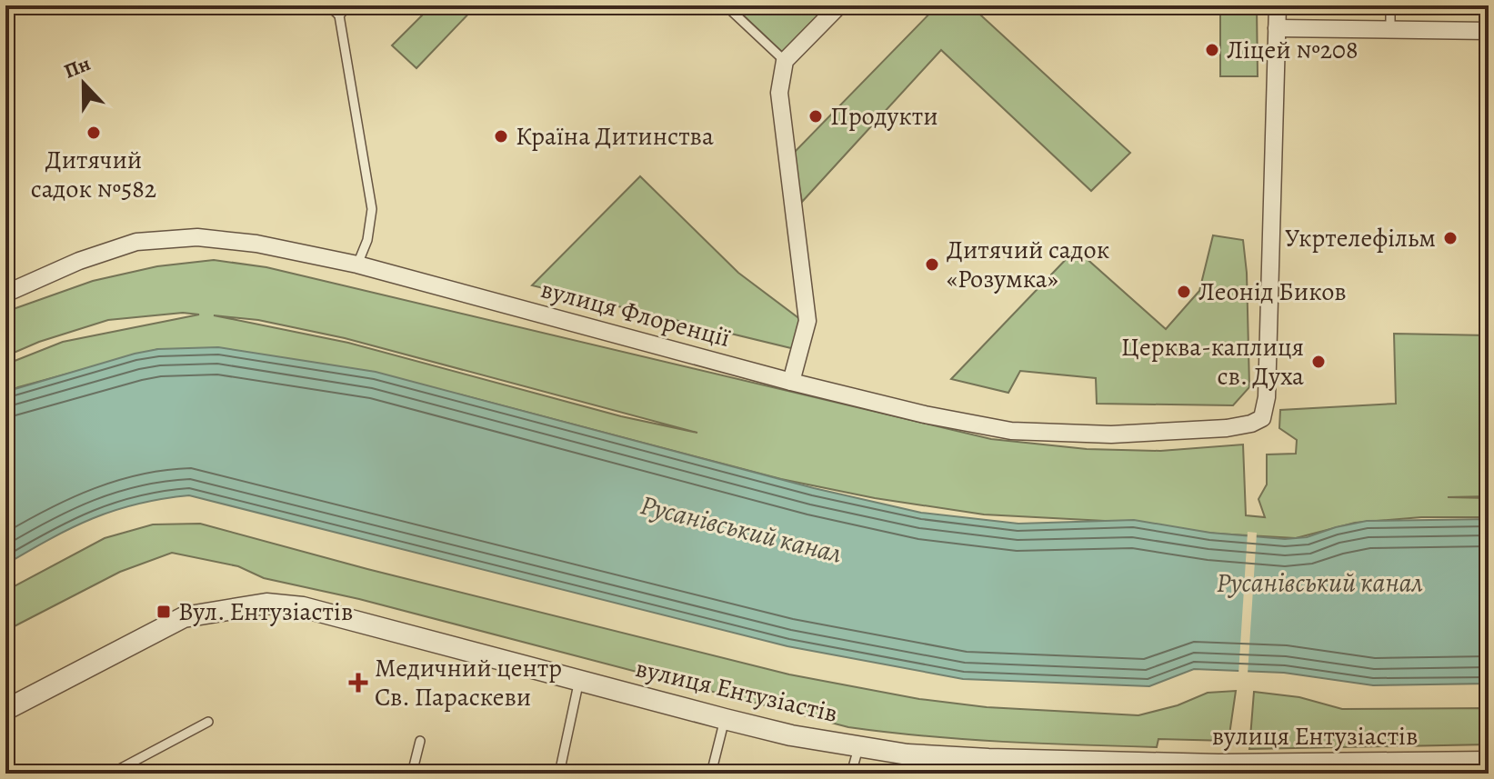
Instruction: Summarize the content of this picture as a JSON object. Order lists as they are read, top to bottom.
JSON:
{
  "streets": {
    "street": ["вулиця Флоренції", "вулиця Ентузіастів"]
  },
  "water": ["Русанівський канал"],
  "places": {
    "other": [
      "Ліцей №208",
      "Продукти",
      "Дитячий садок №582",
      "Країна Дитинства",
      "Укртелефільм",
      "Дитячий садок «Розумка»",
      "Леонід Биков",
      "Церква-каплиця св. Духа"
    ],
    "transit": ["Вул. Ентузіастів"],
    "health": ["Медичний центр Св. Параскеви"]
  },
  "north": "top"
}
